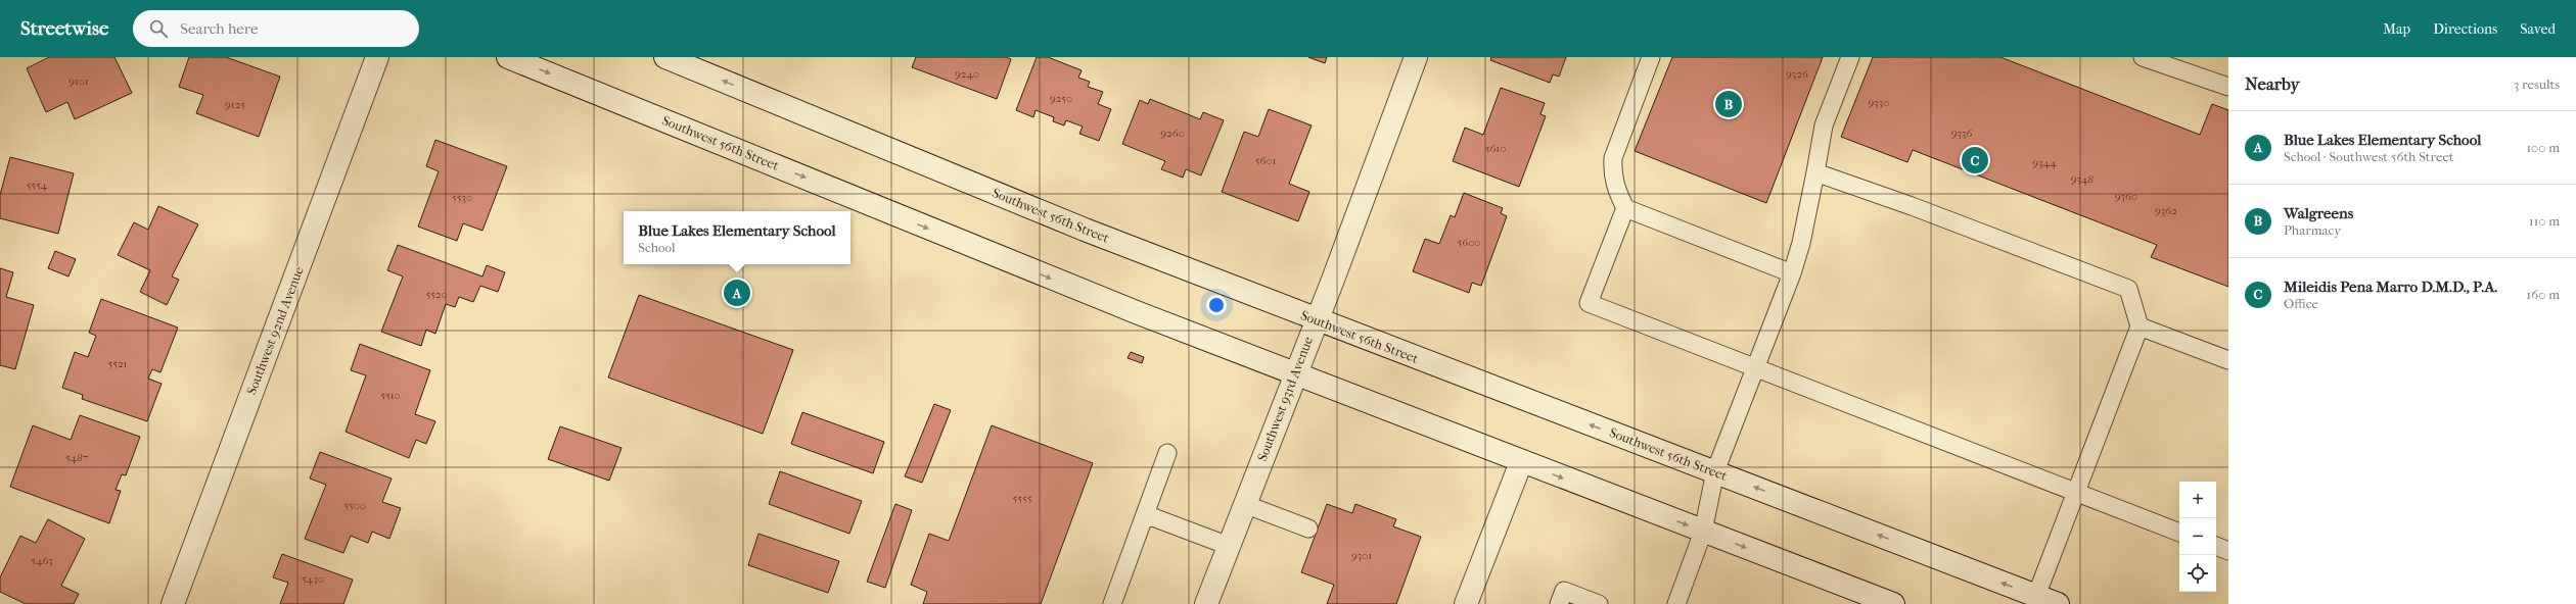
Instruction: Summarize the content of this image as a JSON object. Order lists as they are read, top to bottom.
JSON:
{
  "streets": {
    "main road": ["Southwest 56th Street", "Southwest 92nd Avenue", "Southwest 93rd Avenue"]
  },
  "crossings": [
    ["Southwest 56th Street", "Southwest 93rd Avenue"]
  ],
  "house_numbers": [
    "9240",
    "9326",
    "9101",
    "9250",
    "9330",
    "9125",
    "9260",
    "9336",
    "5610",
    "5601",
    "9344",
    "9348",
    "5554",
    "9360",
    "5530",
    "9362",
    "5600",
    "5520",
    "5521",
    "5510",
    "5487",
    "5555",
    "5500",
    "9301",
    "5463",
    "5430"
  ],
  "page": {
    "header": "Streetwise",
    "search": "Search here",
    "nav": ["Map", "Directions", "Saved"],
    "heading": ["Nearby", "3 results"],
    "pins": ["B", "C", "A"],
    "list": [
      {
        "mark": "A",
        "name": "Blue Lakes Elementary School",
        "note": "School · Southwest 56th Street",
        "value": "100 m"
      },
      {
        "mark": "B",
        "name": "Walgreens",
        "note": "Pharmacy",
        "value": "110 m"
      },
      {
        "mark": "C",
        "name": "Mileidis Pena Marro D.M.D., P.A.",
        "note": "Office",
        "value": "160 m"
      }
    ],
    "popup": ["Blue Lakes Elementary School", "School"],
    "map_buttons": ["+", "−"]
  }
}
